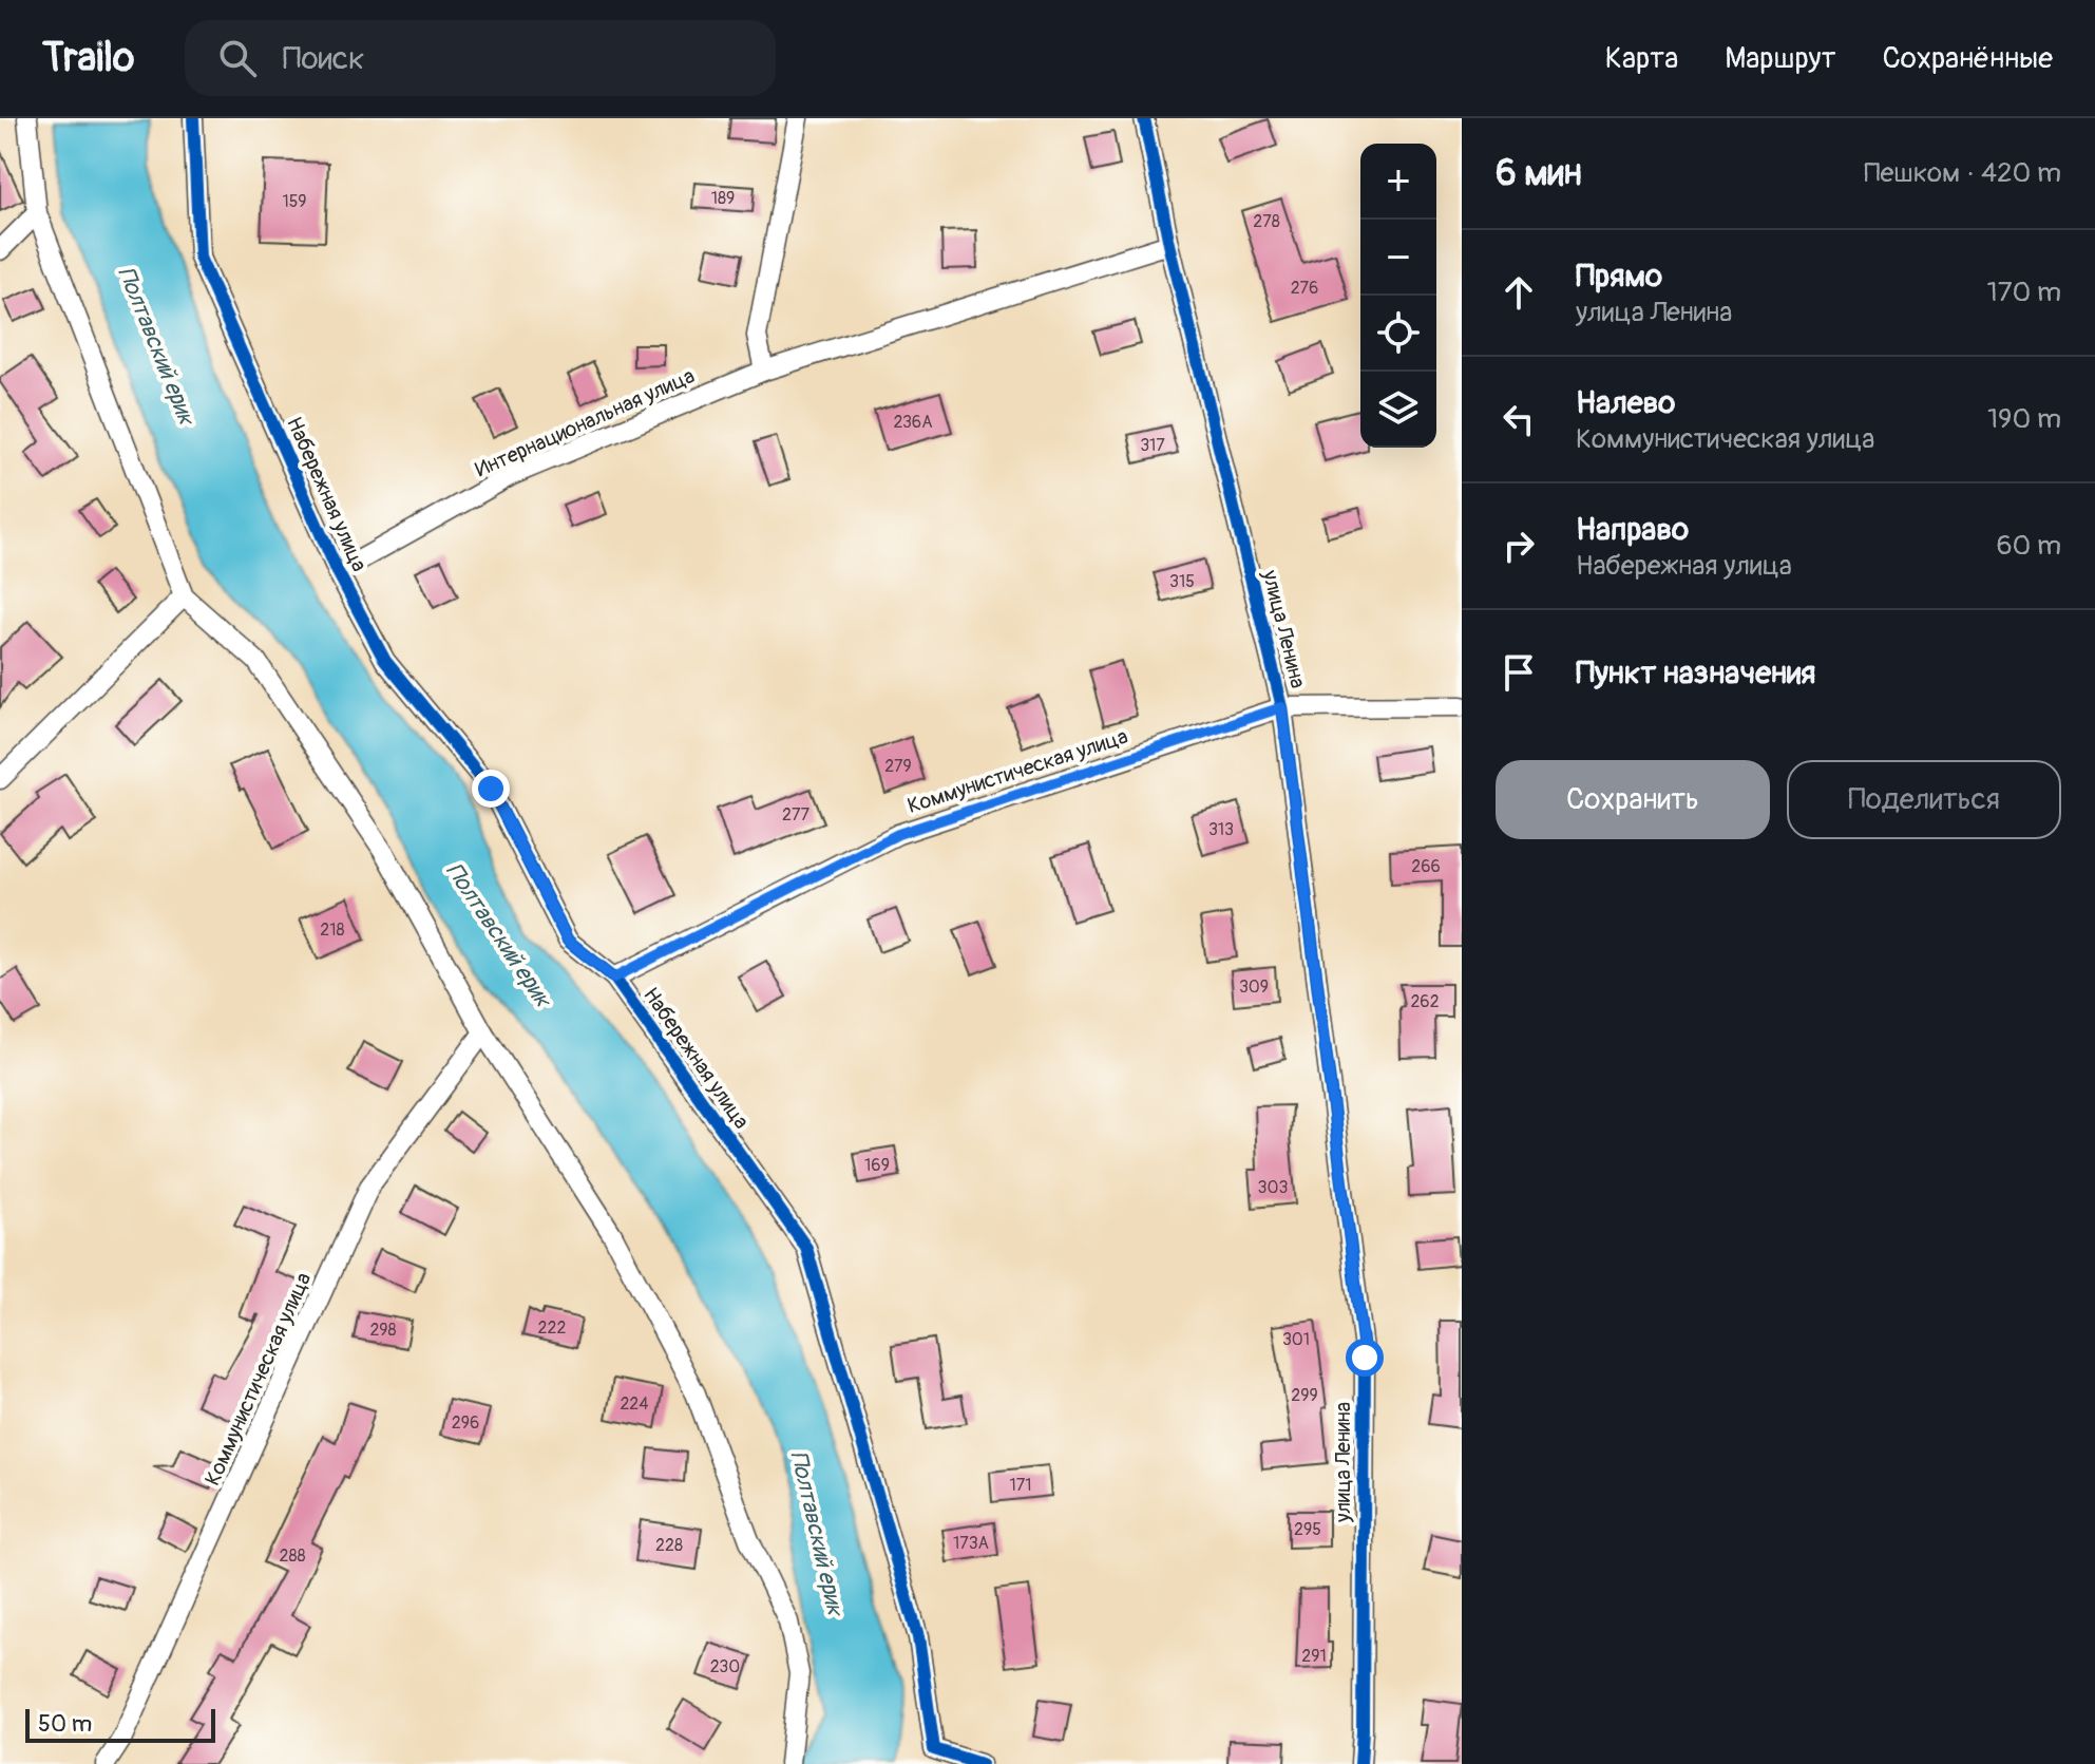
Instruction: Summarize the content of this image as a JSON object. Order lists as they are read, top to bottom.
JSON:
{
  "streets": {
    "street": [
      "Интернациональная улица",
      "Набережная улица",
      "улица Ленина",
      "Коммунистическая улица"
    ]
  },
  "crossings": [
    ["Интернациональная улица", "Набережная улица"],
    ["Интернациональная улица", "улица Ленина"],
    ["Набережная улица", "Коммунистическая улица"],
    ["улица Ленина", "Коммунистическая улица"]
  ],
  "water": ["Полтавский ерик"],
  "house_numbers": [
    "189",
    "159",
    "278",
    "276",
    "236А",
    "317",
    "315",
    "279",
    "277",
    "313",
    "266",
    "218",
    "309",
    "262",
    "169",
    "303",
    "222",
    "298",
    "301",
    "299",
    "224",
    "296",
    "171",
    "295",
    "173А",
    "228",
    "288",
    "291",
    "230"
  ],
  "scale_bar": "50 m",
  "page": {
    "header": "Trailo",
    "search": "Поиск",
    "nav": ["Карта", "Маршрут", "Сохранённые"],
    "heading": ["6 мин", "Пешком · 420 m"],
    "map_buttons": ["+", "−"],
    "list": [
      ["Прямо", "улица Ленина", "170 m"],
      ["Налево", "Коммунистическая улица", "190 m"],
      ["Направо", "Набережная улица", "60 m"],
      "Пункт назначения"
    ],
    "buttons": ["Сохранить", "Поделиться"],
    "scale": "50 m"
  }
}
